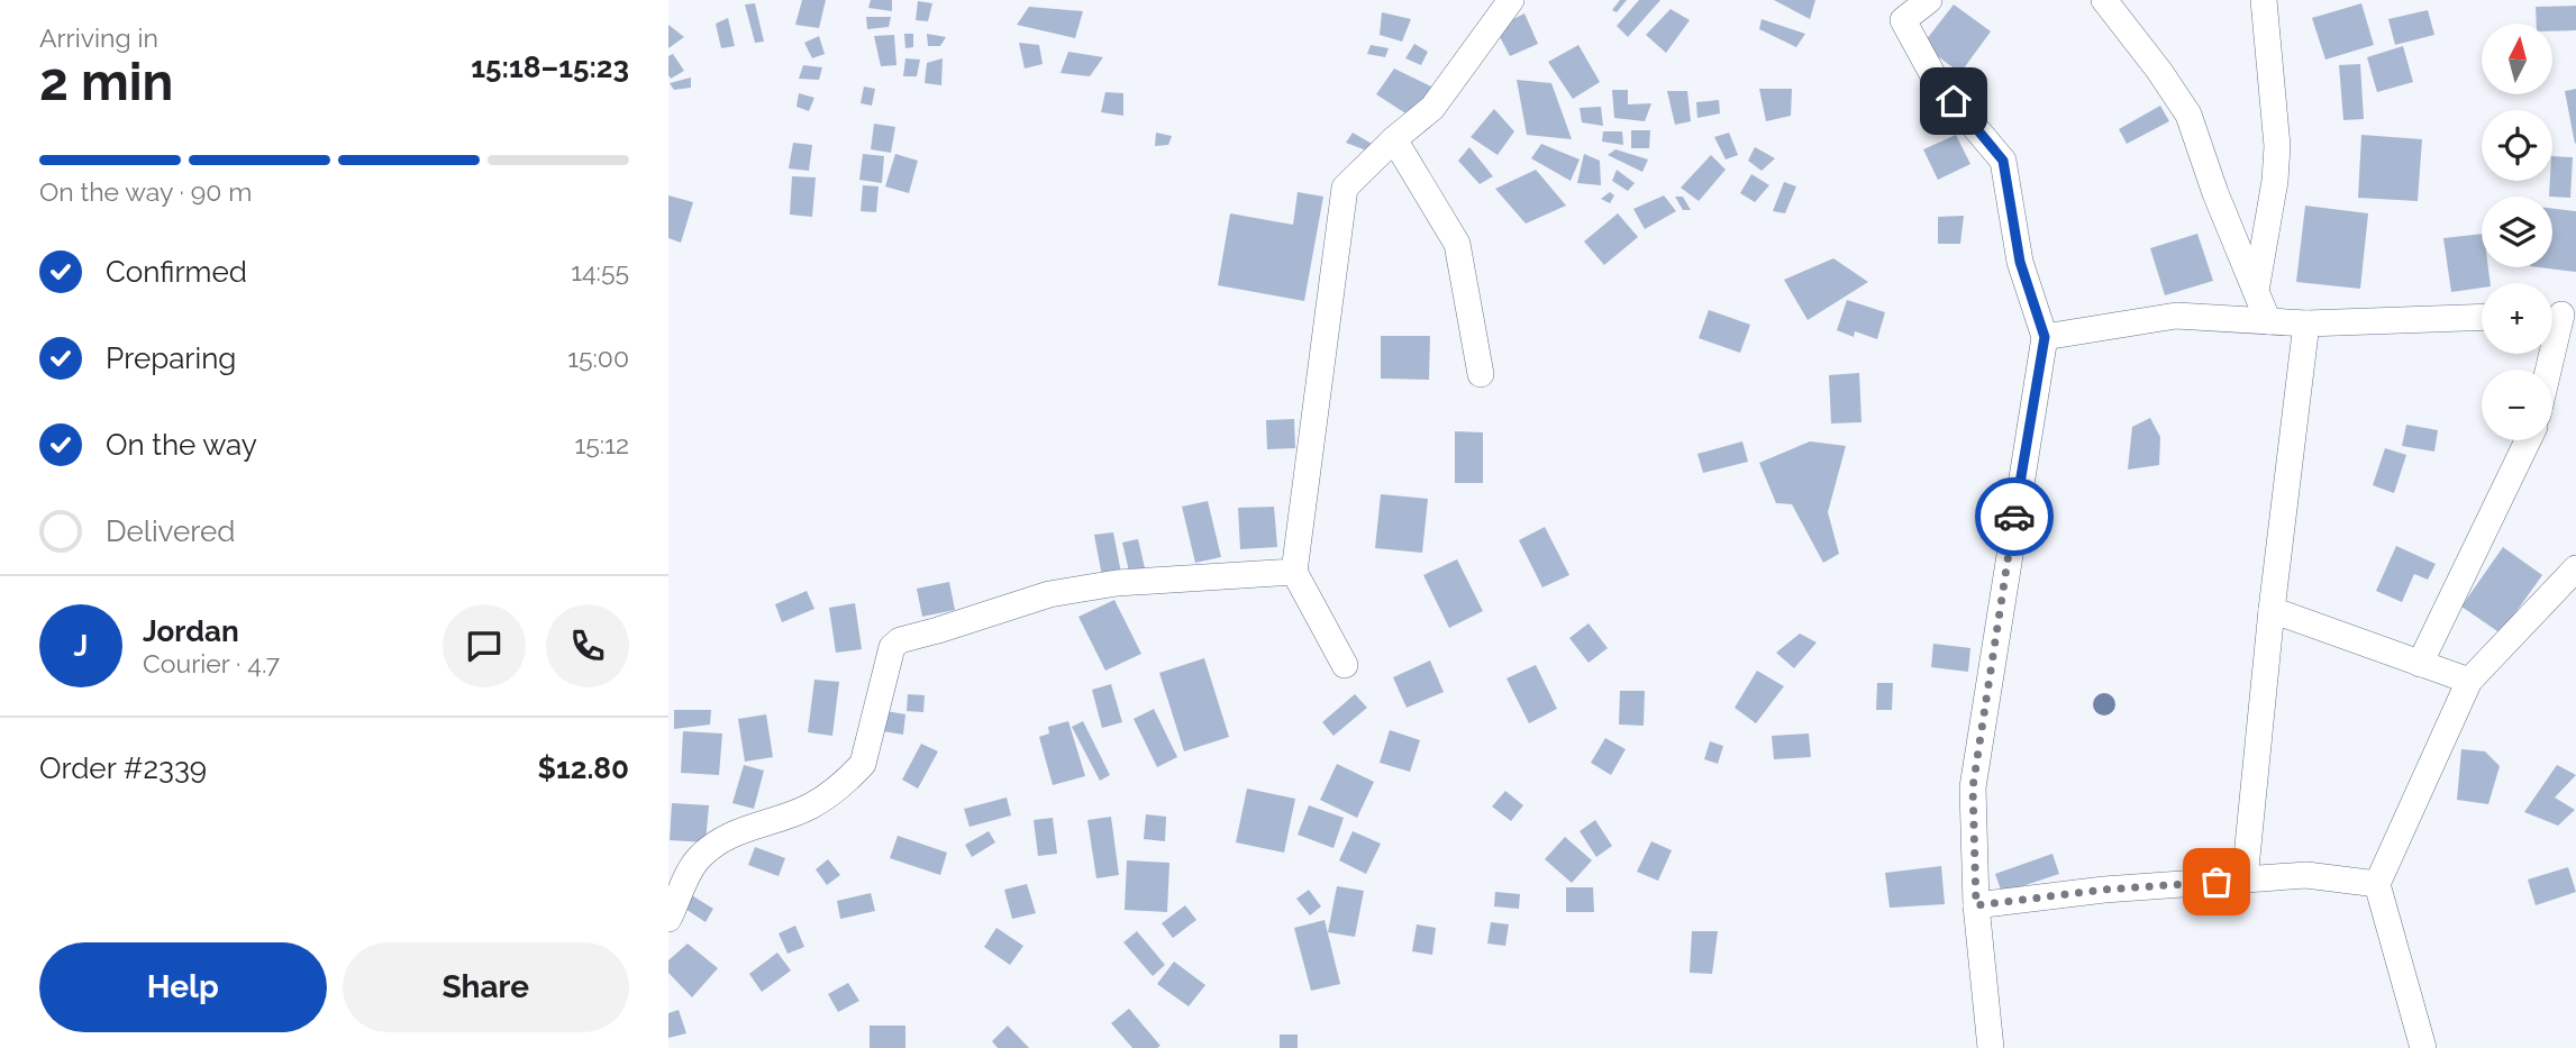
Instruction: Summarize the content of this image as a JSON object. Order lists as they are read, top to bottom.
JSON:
{
  "north": "top",
  "page": {
    "heading": ["2 min", "Arriving in", "15:18–15:23"],
    "panel": [
      "Jordan",
      "Courier · 4.7",
      "Order #2339",
      "$12.80"
    ],
    "map_buttons": ["+", "−"],
    "bar": "On the way · 90 m",
    "list": [
      ["Confirmed", "14:55"],
      ["Preparing", "15:00"],
      ["On the way", "15:12"],
      "Delivered"
    ],
    "round": "J",
    "buttons": ["Help", "Share"]
  }
}
